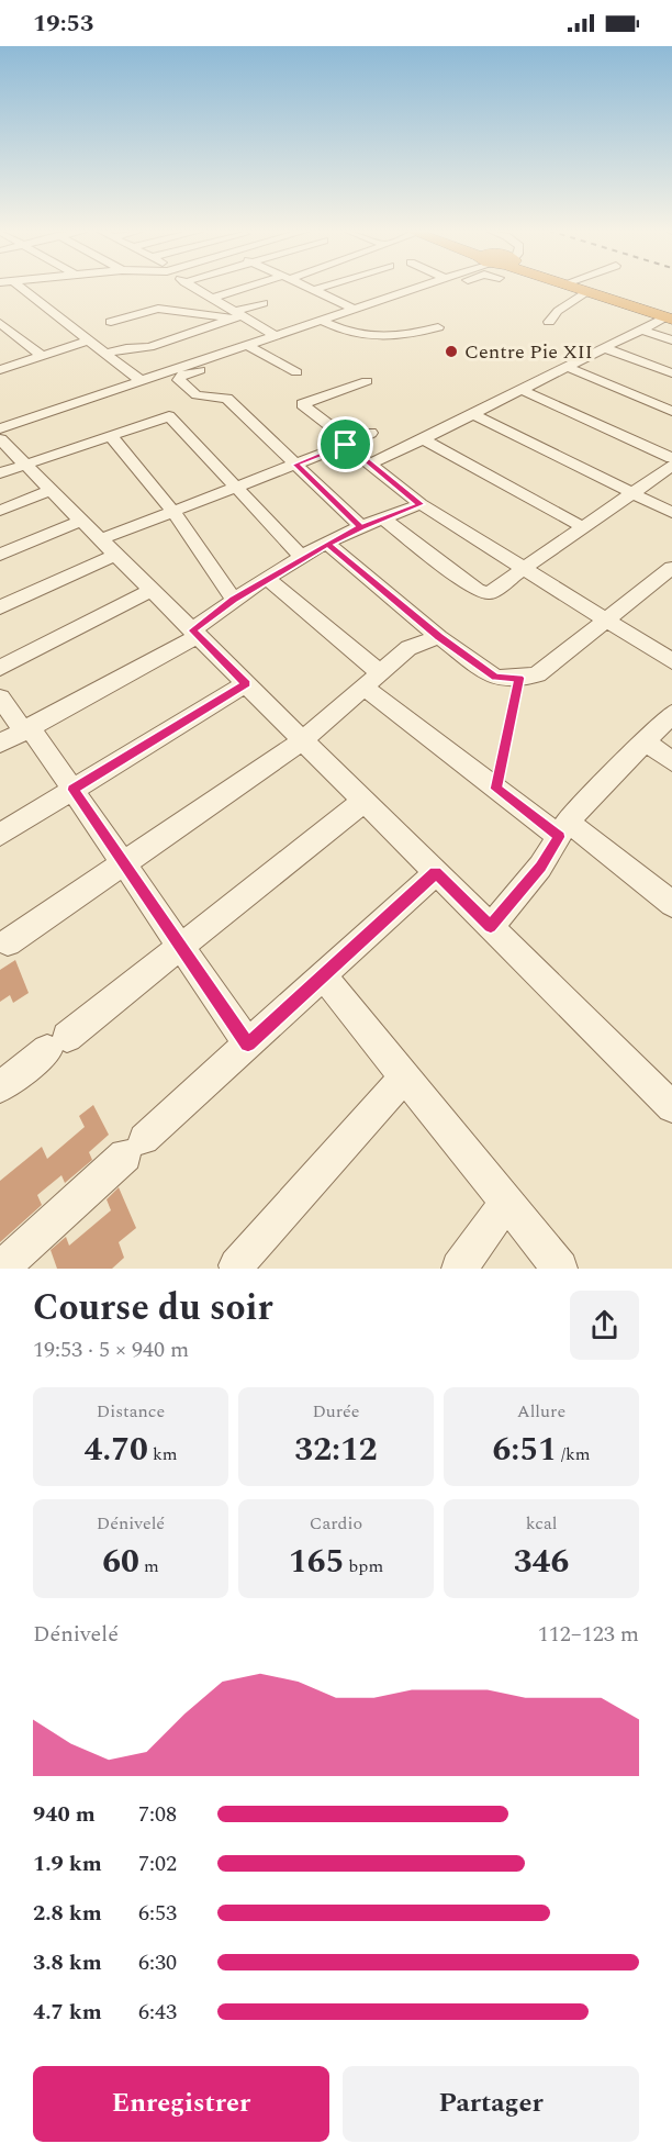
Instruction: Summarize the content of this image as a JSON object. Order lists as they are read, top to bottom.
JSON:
{
  "places": ["Centre Pie XII"],
  "page": {
    "status": "19:53",
    "heading": ["Course du soir", "19:53 · 5 × 940 m"],
    "stats": [
      ["Distance", "4.70 km"],
      ["Durée", "32:12"],
      ["Allure", "6:51 /km"],
      ["Dénivelé", "60 m"],
      ["Cardio", "165 bpm"],
      ["kcal", "346"]
    ],
    "chart": ["Dénivelé", "112–123 m"],
    "list": [
      {
        "name": "940 m",
        "note": "7:08"
      },
      {
        "name": "1.9 km",
        "note": "7:02"
      },
      {
        "name": "2.8 km",
        "note": "6:53"
      },
      {
        "name": "3.8 km",
        "note": "6:30"
      },
      {
        "name": "4.7 km",
        "note": "6:43"
      }
    ],
    "buttons": ["Enregistrer", "Partager"]
  }
}
